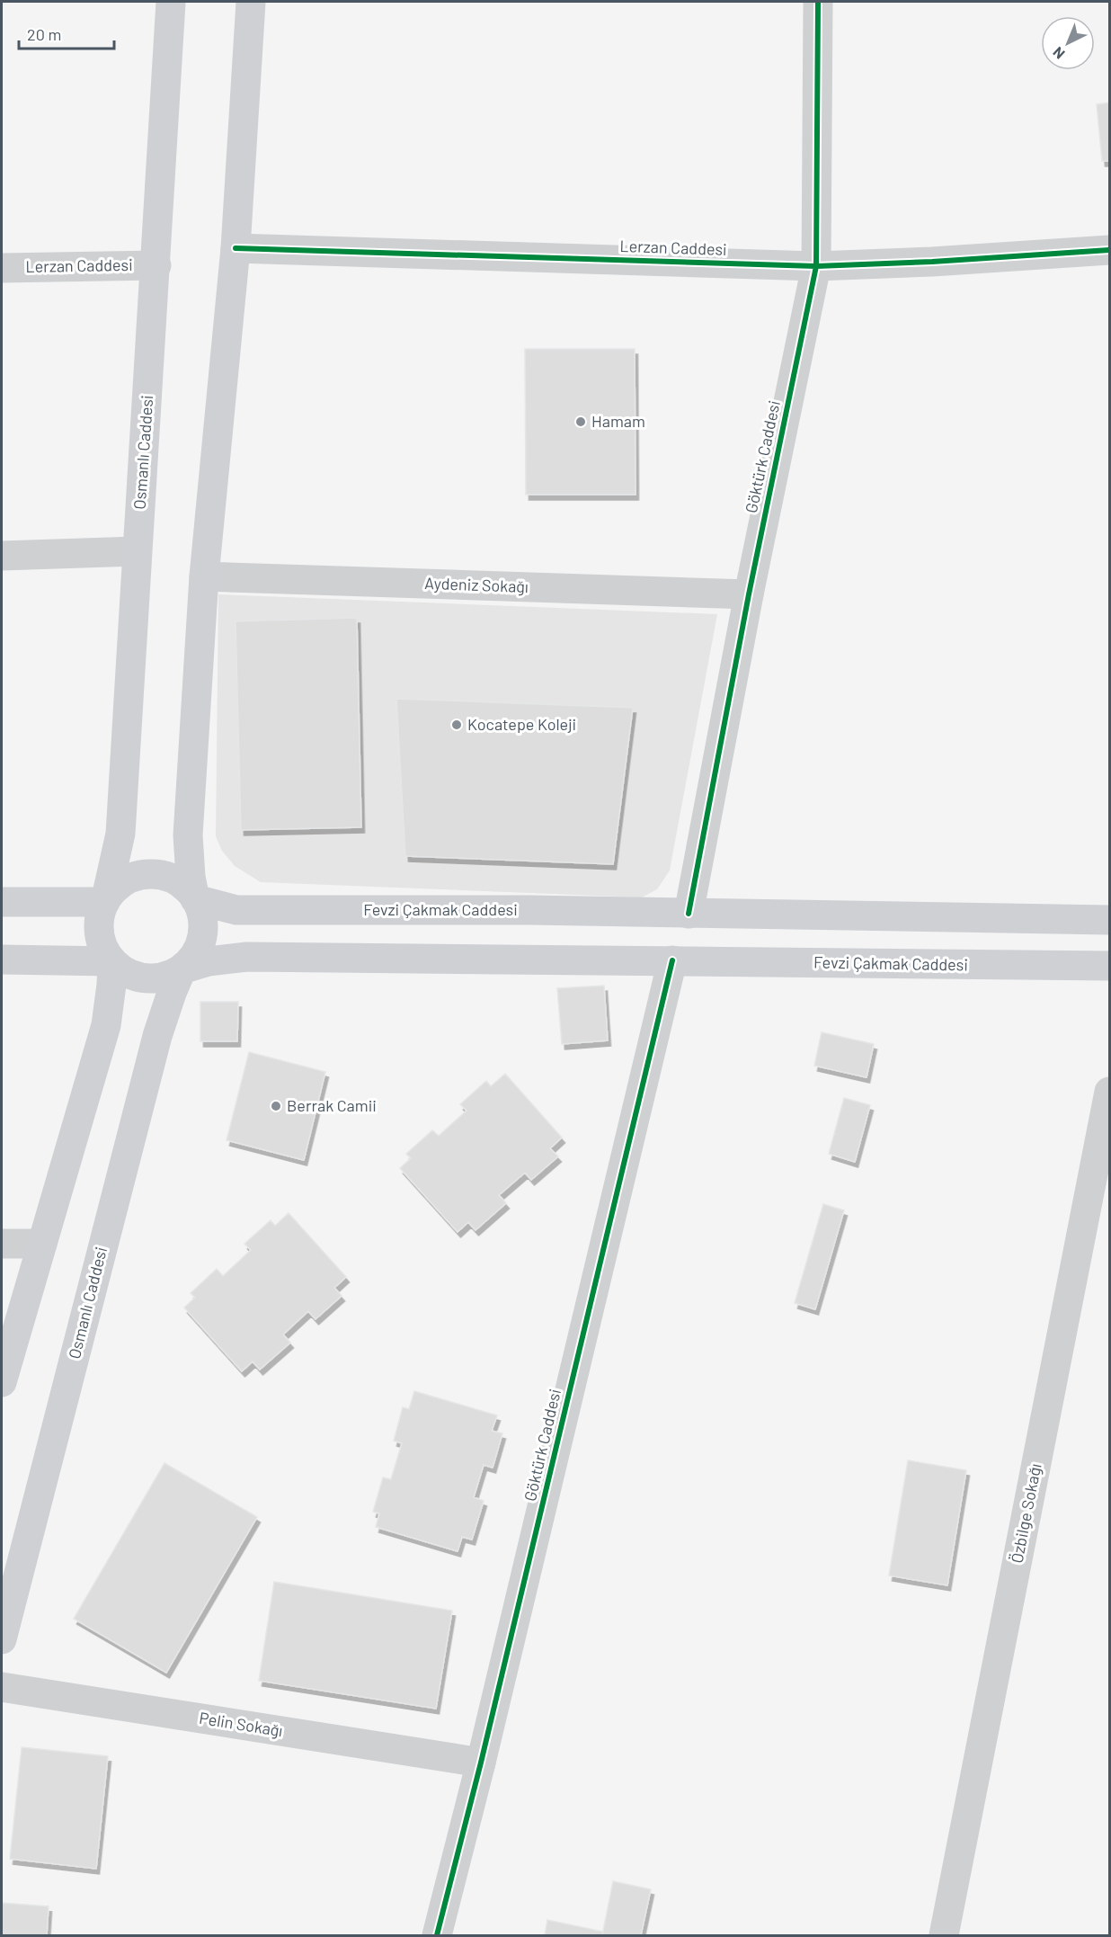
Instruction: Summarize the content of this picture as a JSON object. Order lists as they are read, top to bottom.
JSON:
{
  "streets": {
    "main road": ["Osmanlı Caddesi", "Fevzi Çakmak Caddesi"],
    "street": [
      "Lerzan Caddesi",
      "Göktürk Caddesi",
      "Aydeniz Sokağı",
      "Özbilge Sokağı",
      "Pelin Sokağı"
    ]
  },
  "crossings": [
    ["Lerzan Caddesi", "Osmanlı Caddesi"],
    ["Lerzan Caddesi", "Göktürk Caddesi"],
    ["Osmanlı Caddesi", "Fevzi Çakmak Caddesi"],
    ["Göktürk Caddesi", "Aydeniz Sokağı"],
    ["Göktürk Caddesi", "Fevzi Çakmak Caddesi"],
    ["Göktürk Caddesi", "Pelin Sokağı"]
  ],
  "places": ["Hamam", "Kocatepe Koleji", "Berrak Camii"],
  "scale_bar": "20 m",
  "north": "bottom left"
}
